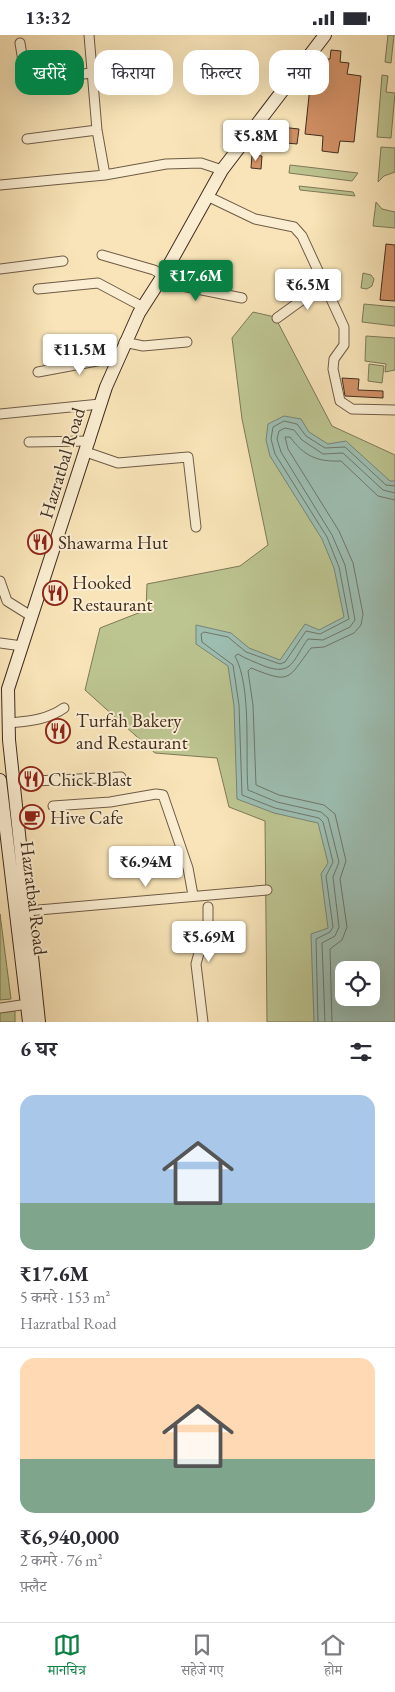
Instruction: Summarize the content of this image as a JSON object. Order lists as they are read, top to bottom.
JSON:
{
  "streets": {
    "main road": ["Hazratbal Road"]
  },
  "places": {
    "restaurant": [
      "Shawarma Hut",
      "Hooked Restaurant",
      "Turfah Bakery and Restaurant",
      "Chick Blast"
    ],
    "cafe": ["Hive Cafe"]
  },
  "page": {
    "status": "13:32",
    "chip": [
      "खरीदें",
      "किराया",
      "फ़िल्टर",
      "नया"
    ],
    "price": [
      "₹5.8M",
      "₹17.6M",
      "₹6.5M",
      "₹11.5M",
      "₹6.94M",
      "₹5.69M"
    ],
    "heading": "6 घर",
    "list": [
      {
        "name": "₹17.6M",
        "note": "5 कमरे · 153 m² · Hazratbal Road"
      },
      {
        "name": "₹6,940,000",
        "note": "2 कमरे · 76 m² · फ़्लैट"
      }
    ],
    "tabs": ["मानचित्र", "सहेजे गए", "होम"]
  }
}
